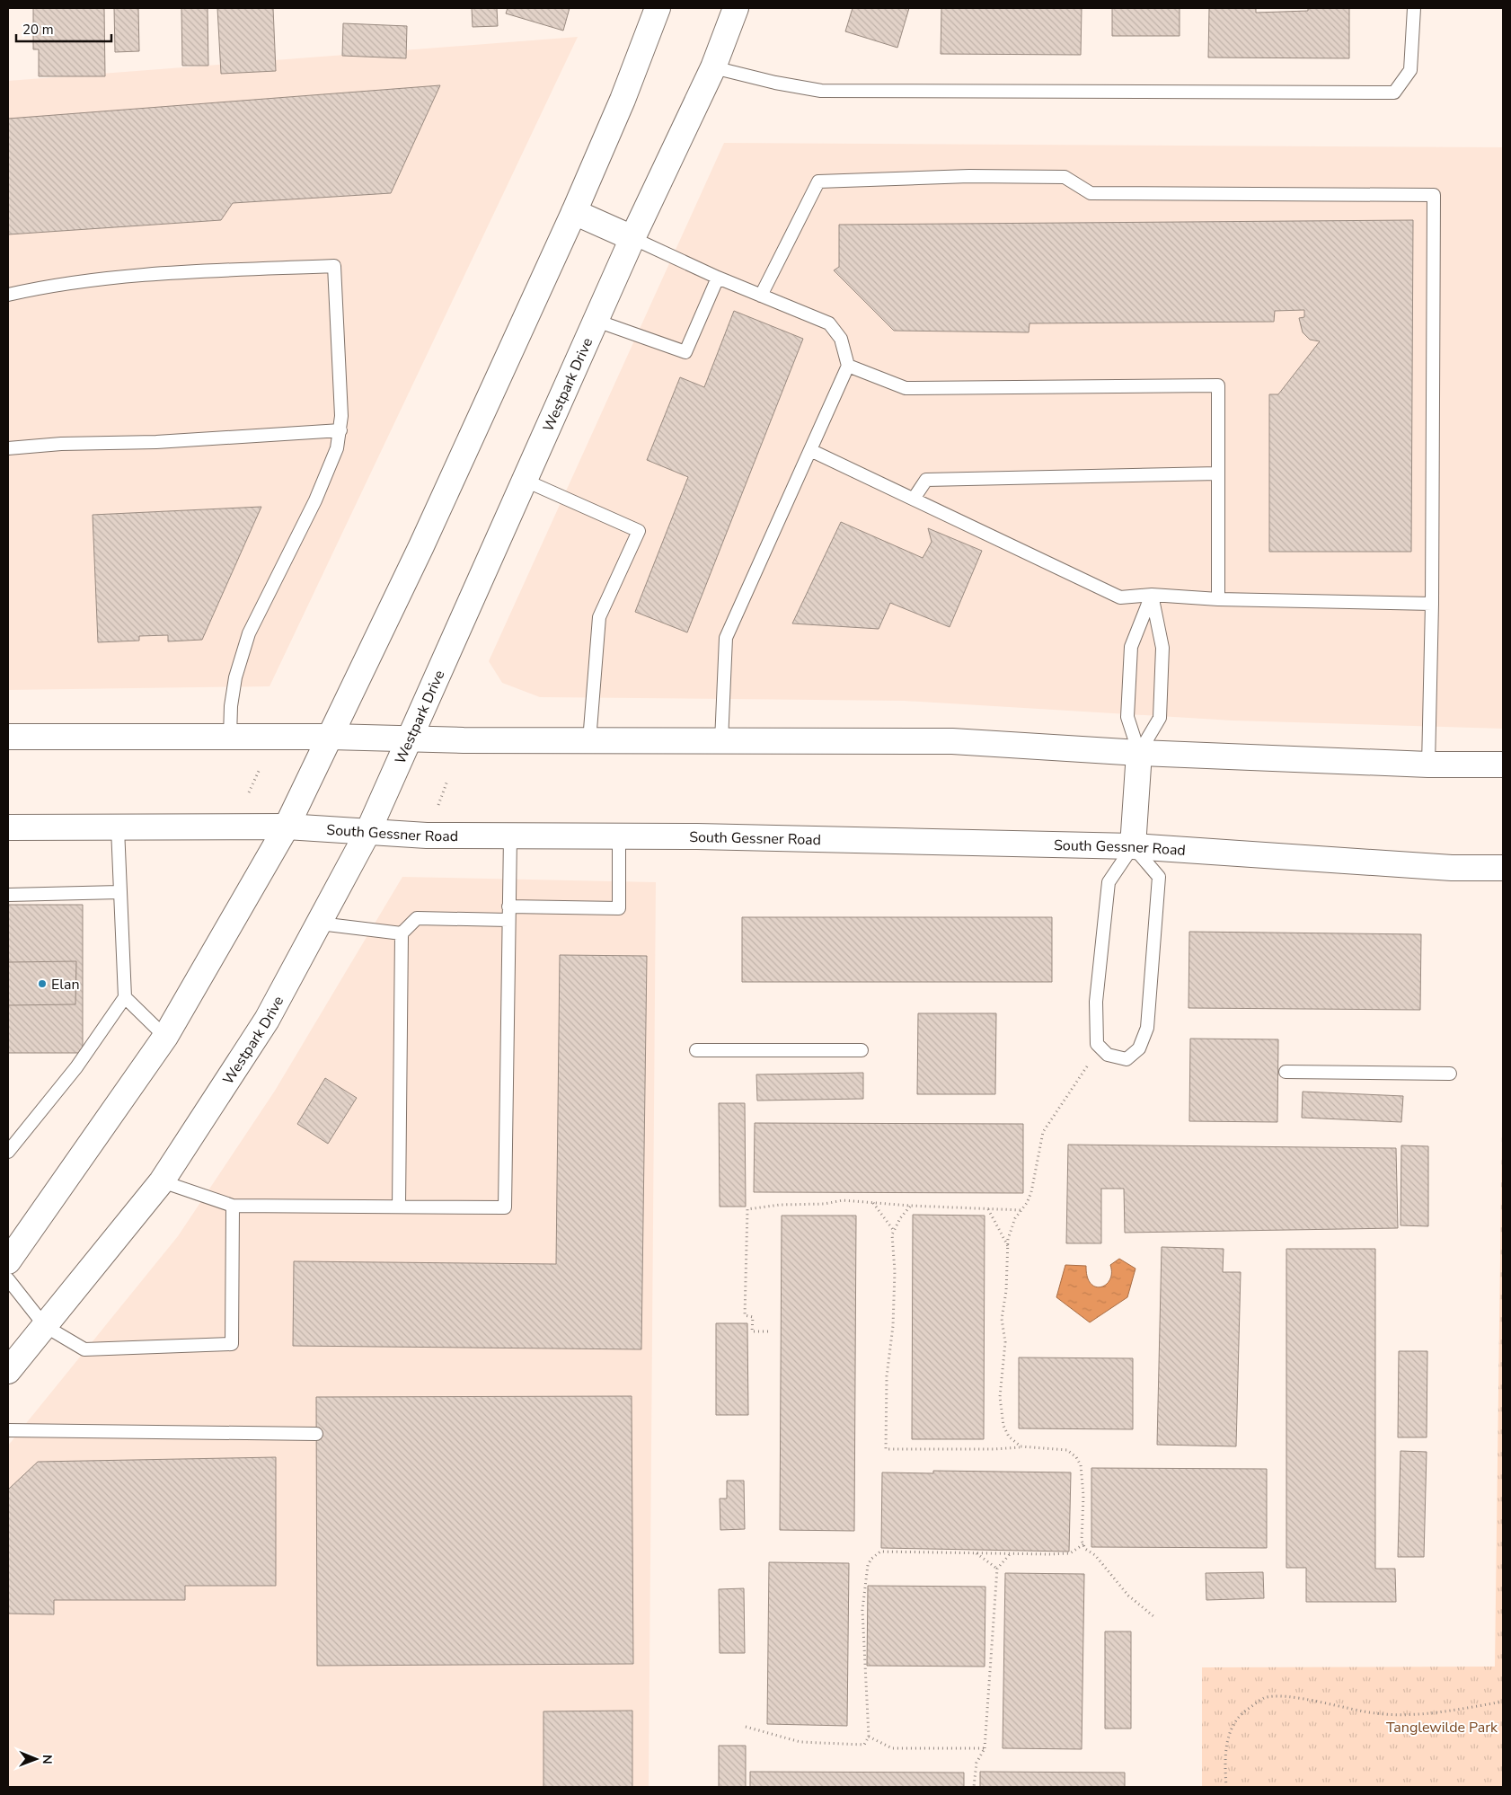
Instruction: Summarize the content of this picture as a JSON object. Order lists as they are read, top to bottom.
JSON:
{
  "streets": {
    "main road": ["Westpark Drive", "South Gessner Road"]
  },
  "crossings": [
    ["Westpark Drive", "South Gessner Road"]
  ],
  "parks": ["Tanglewilde Park"],
  "places": ["Elan"],
  "scale_bar": "20 m",
  "north": "right"
}
